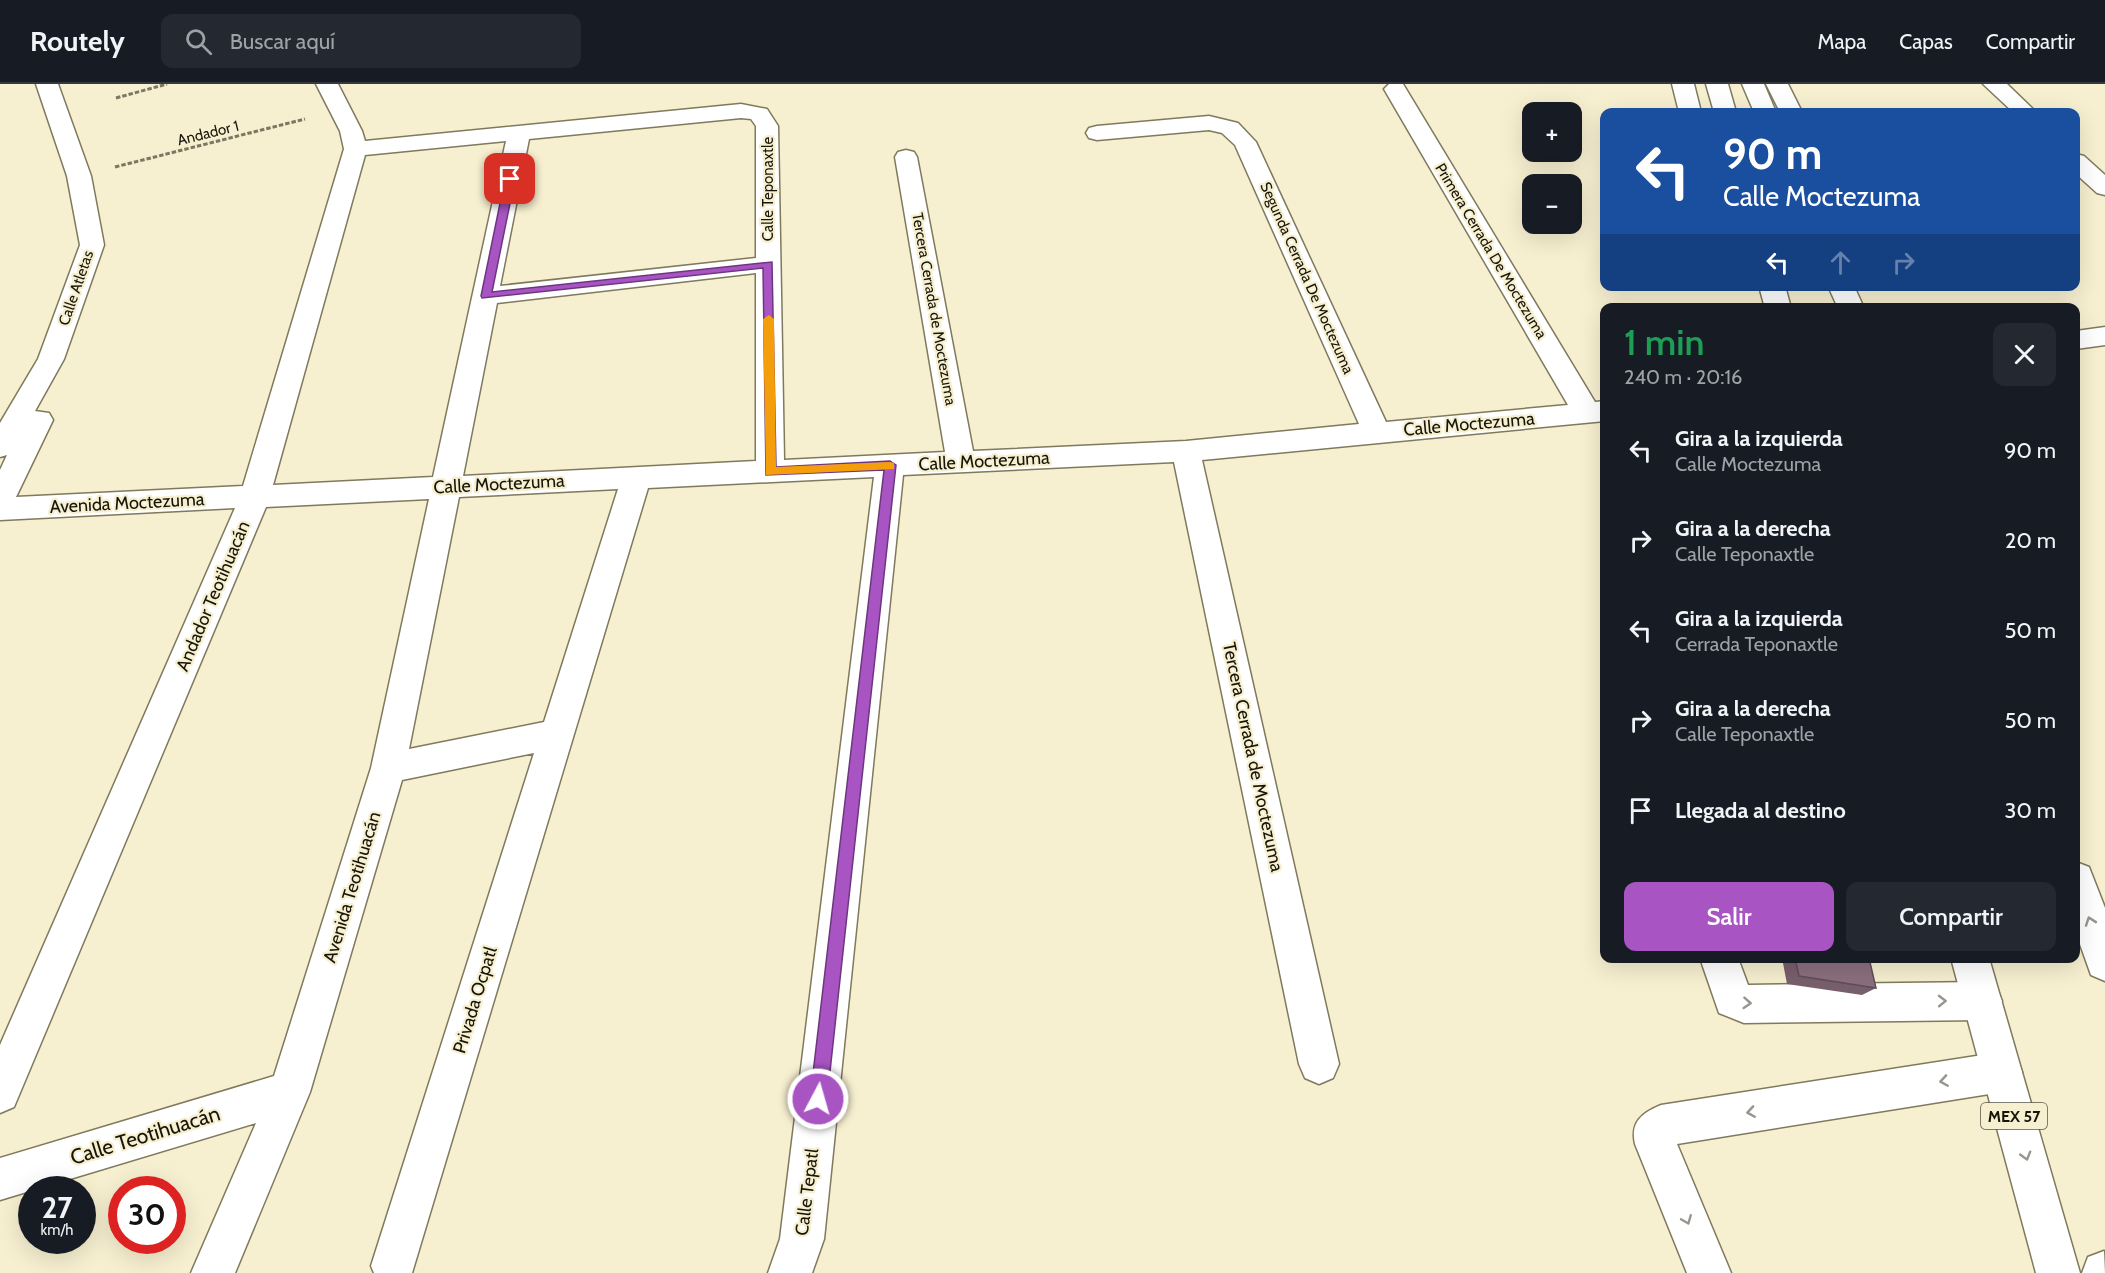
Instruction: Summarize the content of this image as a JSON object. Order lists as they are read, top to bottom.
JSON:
{
  "streets": {
    "street": [
      "Calle Teponaxtle",
      "Primera Cerrada De Moctezuma",
      "Segunda Cerrada De Moctezuma",
      "Calle Atletas",
      "Tercera Cerrada de Moctezuma",
      "Calle Moctezuma",
      "Avenida Moctezuma",
      "Andador Teotihuacán",
      "Avenida Teotihuacán",
      "Privada Ocpatl",
      "MEX 57",
      "Calle Teotihuacán",
      "Calle Tepatl"
    ],
    "path": ["Andador 1"]
  },
  "crossings": [
    ["Andador 1", "Calle Atletas"],
    ["Calle Teponaxtle", "Calle Moctezuma"],
    ["Calle Teponaxtle", "Andador Teotihuacán"],
    ["Primera Cerrada De Moctezuma", "Calle Moctezuma"],
    ["Segunda Cerrada De Moctezuma", "Calle Moctezuma"],
    ["Tercera Cerrada de Moctezuma", "Calle Moctezuma"],
    ["Calle Moctezuma", "Avenida Moctezuma"],
    ["Calle Moctezuma", "Andador Teotihuacán"],
    ["Calle Moctezuma", "Avenida Teotihuacán"],
    ["Calle Moctezuma", "Privada Ocpatl"],
    ["Calle Moctezuma", "Calle Tepatl"],
    ["Avenida Moctezuma", "Andador Teotihuacán"],
    ["Avenida Teotihuacán", "Calle Teotihuacán"]
  ],
  "page": {
    "header": "Routely",
    "search": "Buscar aquí",
    "nav": ["Mapa", "Capas", "Compartir"],
    "map_buttons": ["+", "−"],
    "turn": ["90 m", "Calle Moctezuma"],
    "heading": ["1 min", "240 m · 20:16"],
    "list": [
      {
        "name": "Gira a la izquierda",
        "note": "Calle Moctezuma",
        "value": "90 m"
      },
      {
        "name": "Gira a la derecha",
        "note": "Calle Teponaxtle",
        "value": "20 m"
      },
      {
        "name": "Gira a la izquierda",
        "note": "Cerrada Teponaxtle",
        "value": "50 m"
      },
      {
        "name": "Gira a la derecha",
        "note": "Calle Teponaxtle",
        "value": "50 m"
      },
      {
        "name": "Llegada al destino",
        "value": "30 m"
      }
    ],
    "buttons": ["Salir", "Compartir"],
    "speed": "27 km/h",
    "limit": "30"
  }
}
